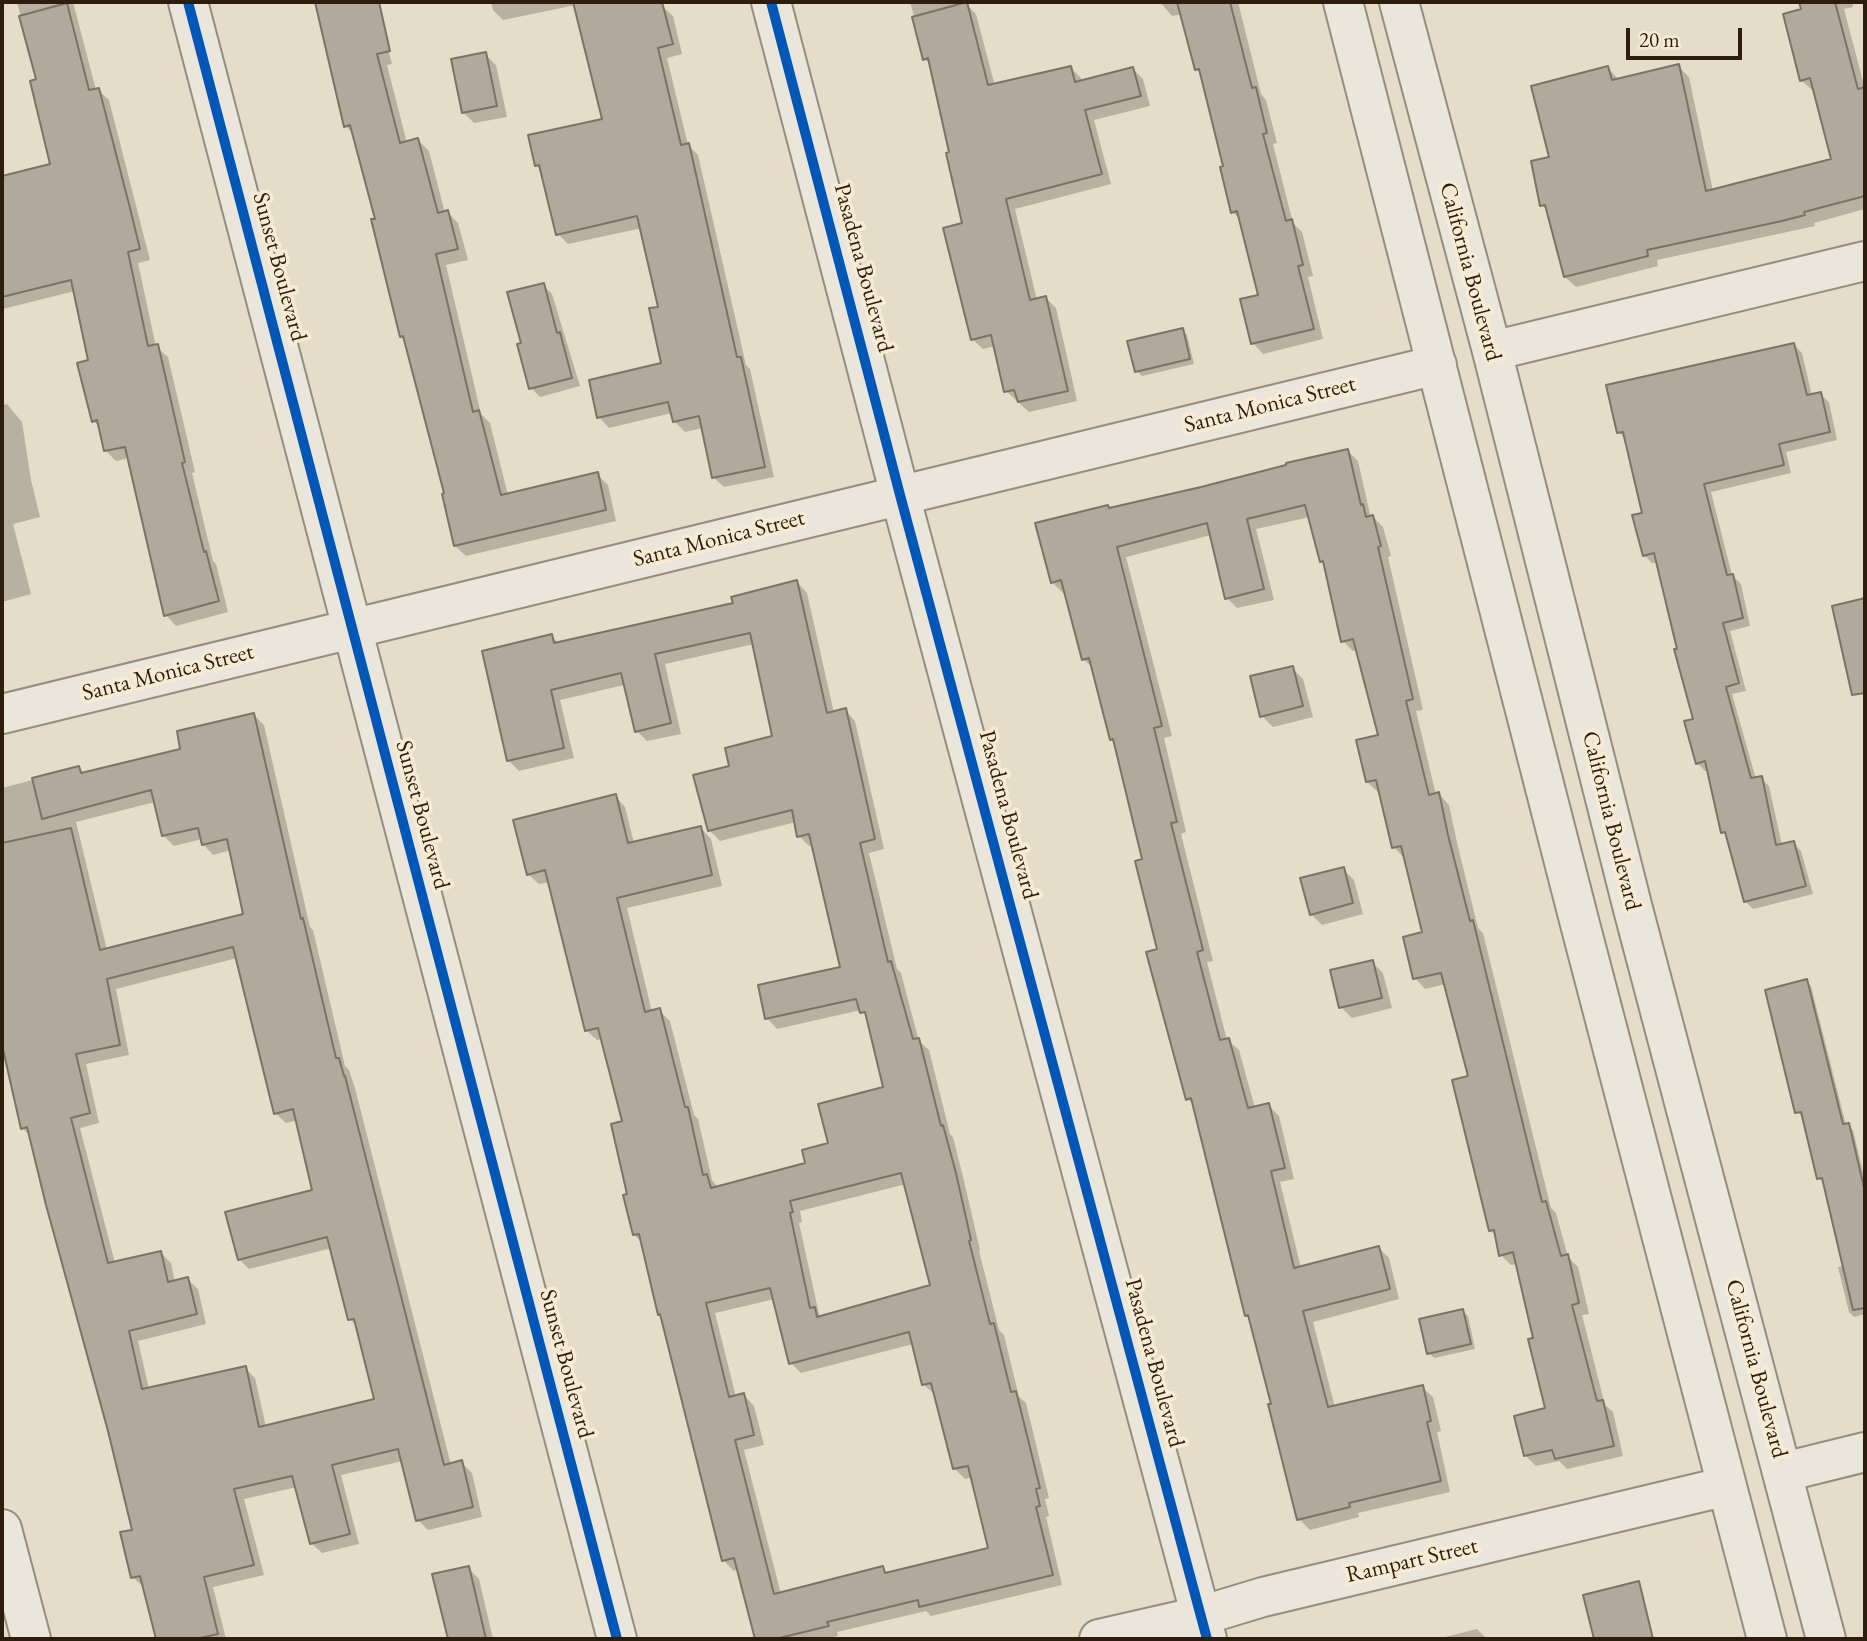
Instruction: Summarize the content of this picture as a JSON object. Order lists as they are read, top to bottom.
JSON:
{
  "streets": {
    "street": [
      "Sunset Boulevard",
      "Pasadena Boulevard",
      "California Boulevard",
      "Santa Monica Street",
      "Rampart Street"
    ]
  },
  "crossings": [
    ["Sunset Boulevard", "Santa Monica Street"],
    ["Pasadena Boulevard", "Santa Monica Street"],
    ["Pasadena Boulevard", "Rampart Street"]
  ],
  "scale_bar": "20 m"
}
